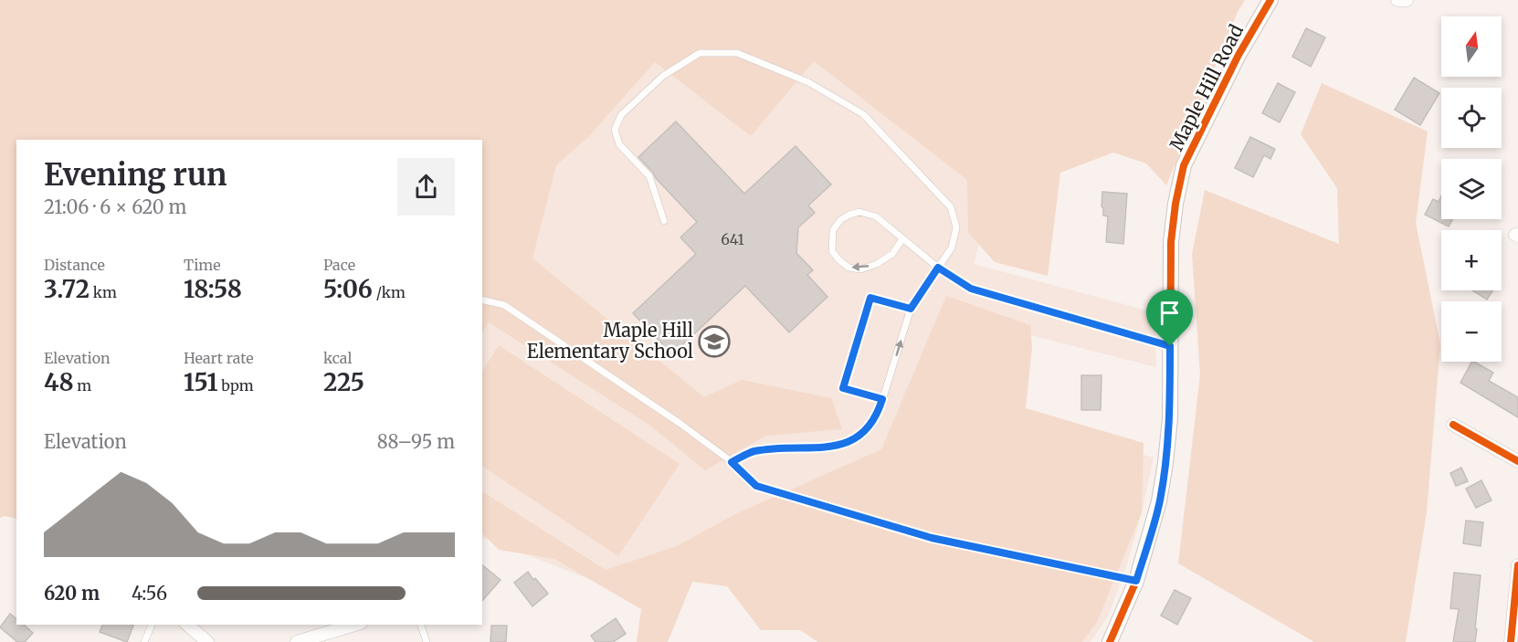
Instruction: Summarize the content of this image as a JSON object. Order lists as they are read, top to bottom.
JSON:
{
  "streets": {
    "street": ["Maple Hill Road"]
  },
  "places": {
    "school or university": ["Maple Hill Elementary School"]
  },
  "house_numbers": ["641"],
  "north": "top",
  "page": {
    "map_buttons": ["+", "−"],
    "heading": ["Evening run", "21:06 · 6 × 620 m"],
    "stats": [
      ["Distance", "3.72 km"],
      ["Time", "18:58"],
      ["Pace", "5:06 /km"],
      ["Elevation", "48 m"],
      ["Heart rate", "151 bpm"],
      ["kcal", "225"]
    ],
    "chart": ["Elevation", "88–95 m"],
    "list": [
      {
        "name": "620 m",
        "note": "4:56"
      }
    ]
  }
}
